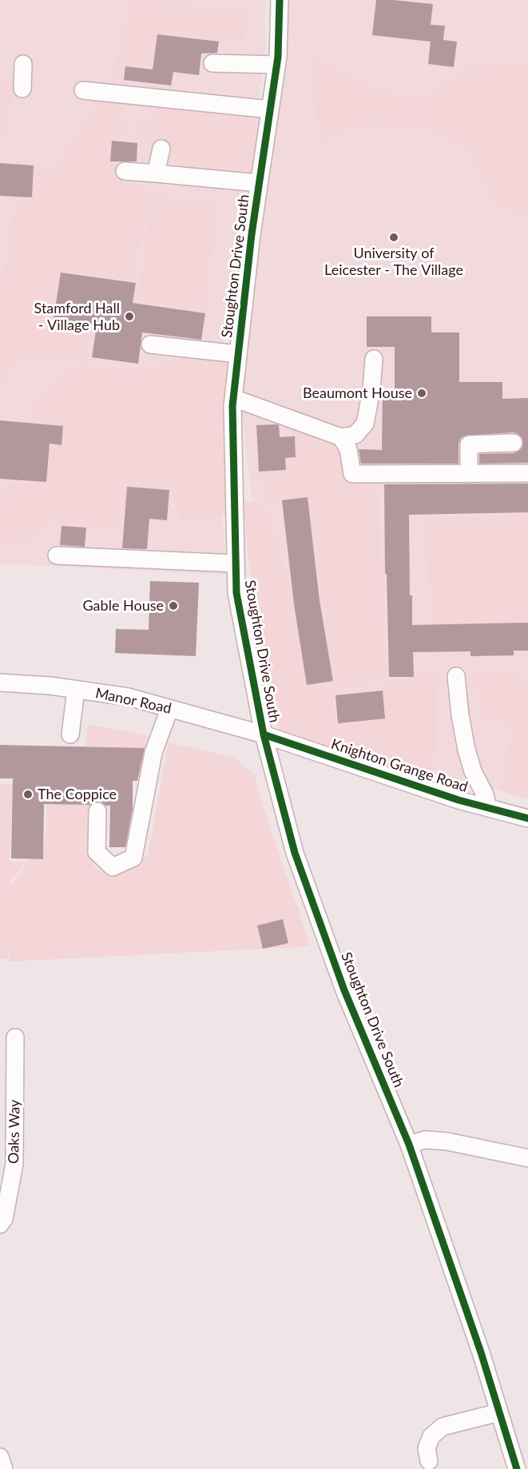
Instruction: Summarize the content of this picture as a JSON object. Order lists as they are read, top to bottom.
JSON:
{
  "streets": {
    "street": [
      "Stoughton Drive South",
      "Manor Road",
      "Knighton Grange Road",
      "Oaks Way"
    ]
  },
  "crossings": [
    ["Stoughton Drive South", "Manor Road"],
    ["Stoughton Drive South", "Knighton Grange Road"],
    ["Manor Road", "Knighton Grange Road"]
  ],
  "places": [
    "University of Leicester - The Village",
    "Stamford Hall - Village Hub",
    "Beaumont House",
    "Gable House",
    "The Coppice"
  ]
}
